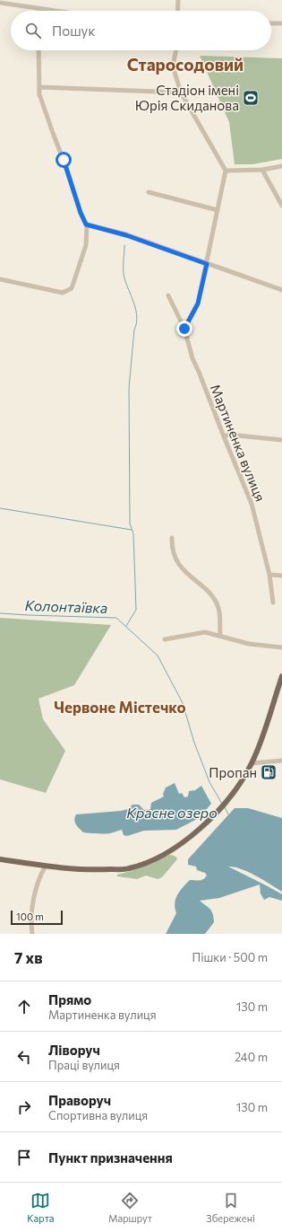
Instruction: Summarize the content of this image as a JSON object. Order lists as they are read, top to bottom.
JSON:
{
  "streets": {
    "street": ["Мартиненка вулиця"]
  },
  "districts": ["Старосодовий", "Червоне Містечко"],
  "water": ["Колонтаївка", "Красне озеро"],
  "places": {
    "sports": ["Стадiон імені Юрія Скиданова"],
    "fuel station": ["Пропан"]
  },
  "scale_bar": "100 m",
  "page": {
    "search": "Пошук",
    "scale": "100 m",
    "heading": ["7 хв", "Пішки · 500 m"],
    "list": [
      ["Прямо", "Мартиненка вулиця", "130 m"],
      ["Ліворуч", "Праці вулиця", "240 m"],
      ["Праворуч", "Спортивна вулиця", "130 m"],
      "Пункт призначення"
    ],
    "nav": ["Карта", "Маршрут", "Збережені"]
  }
}
